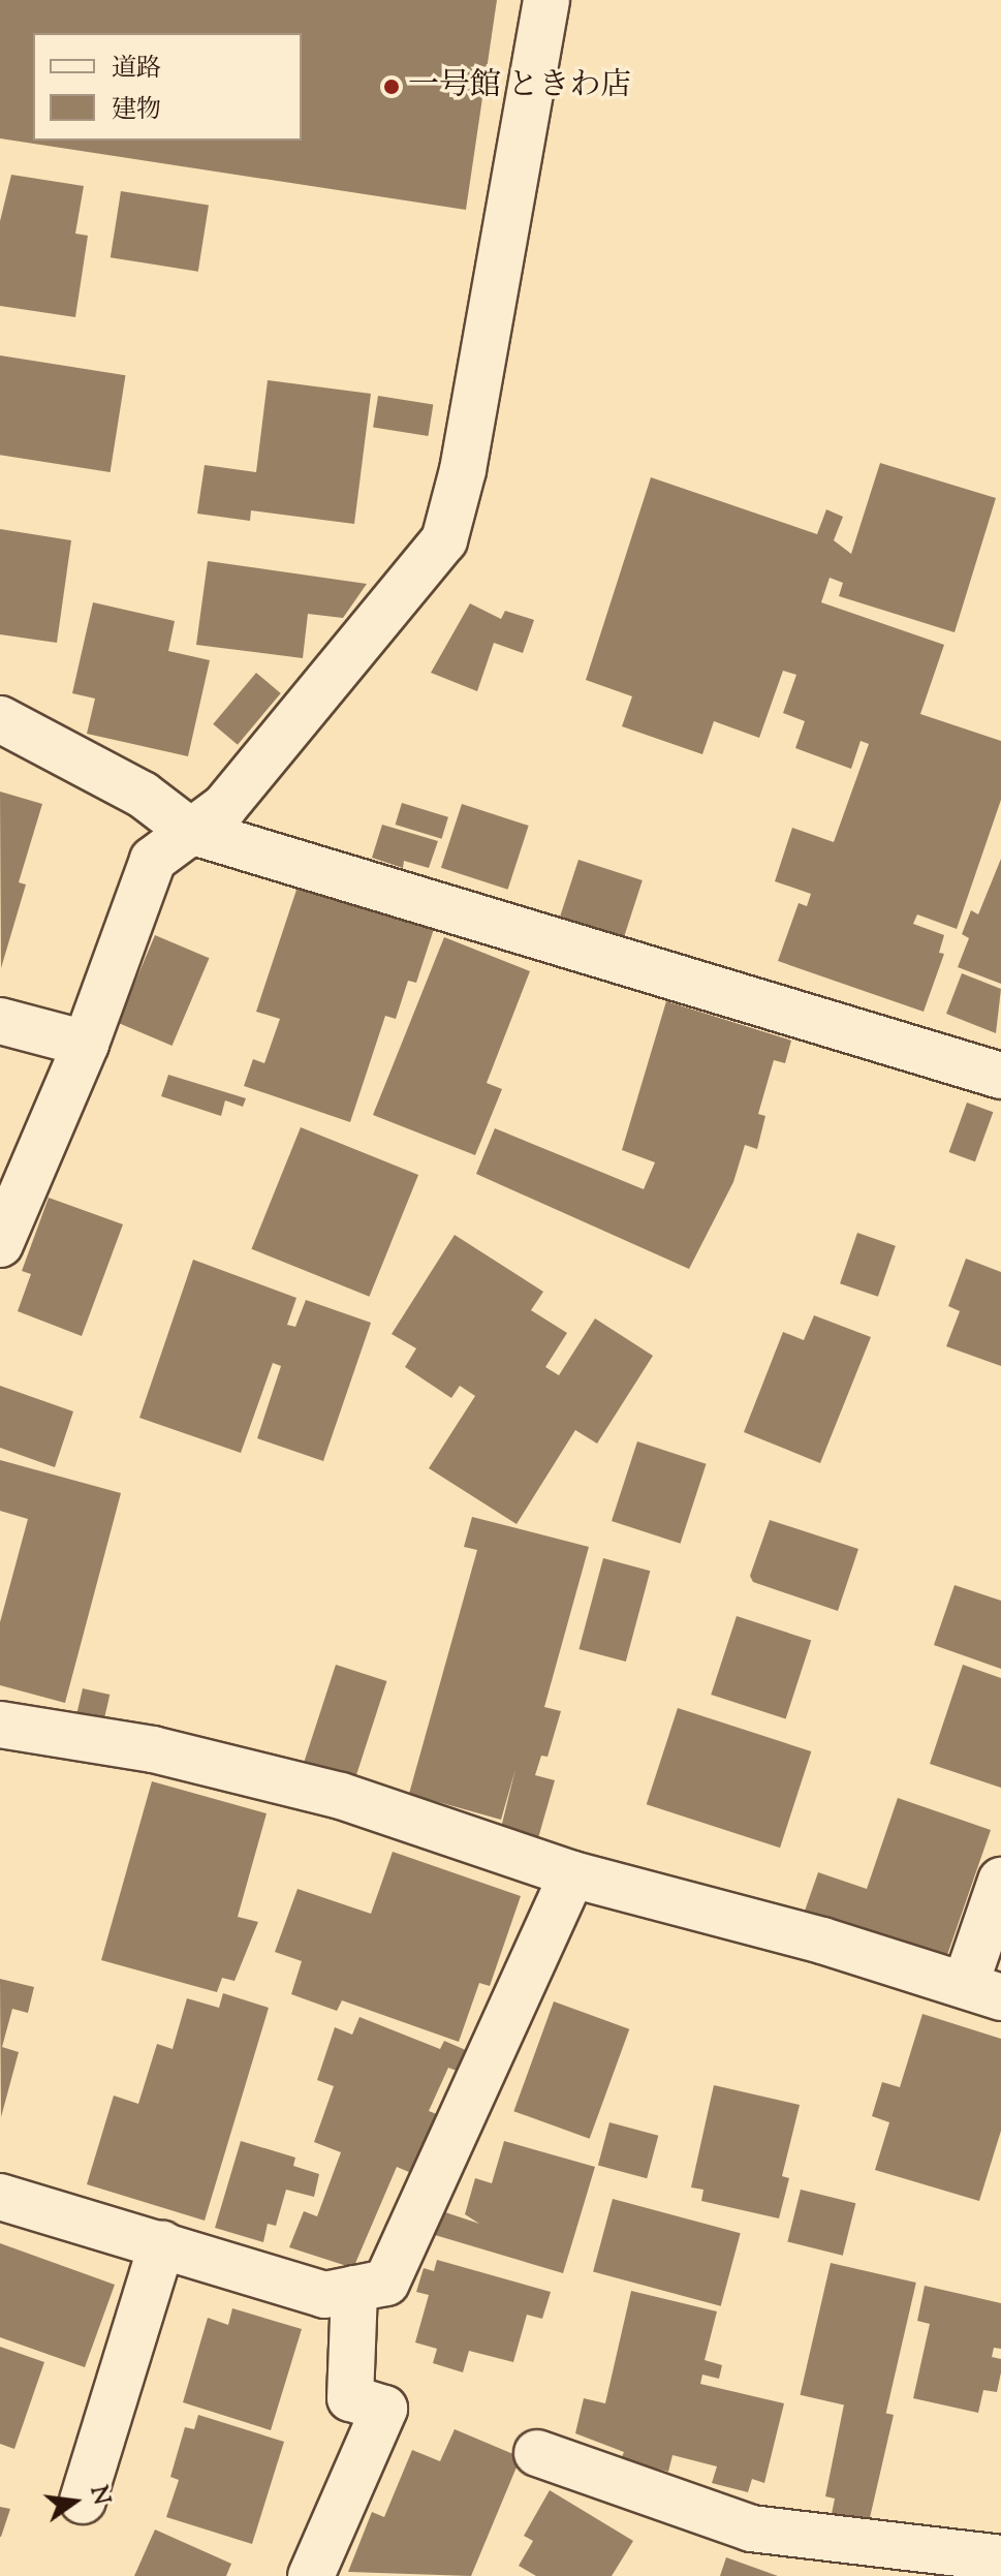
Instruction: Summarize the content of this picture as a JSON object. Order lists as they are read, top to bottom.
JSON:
{
  "places": ["一号館 ときわ店"],
  "legend": ["道路", "建物"],
  "north": "right"
}
